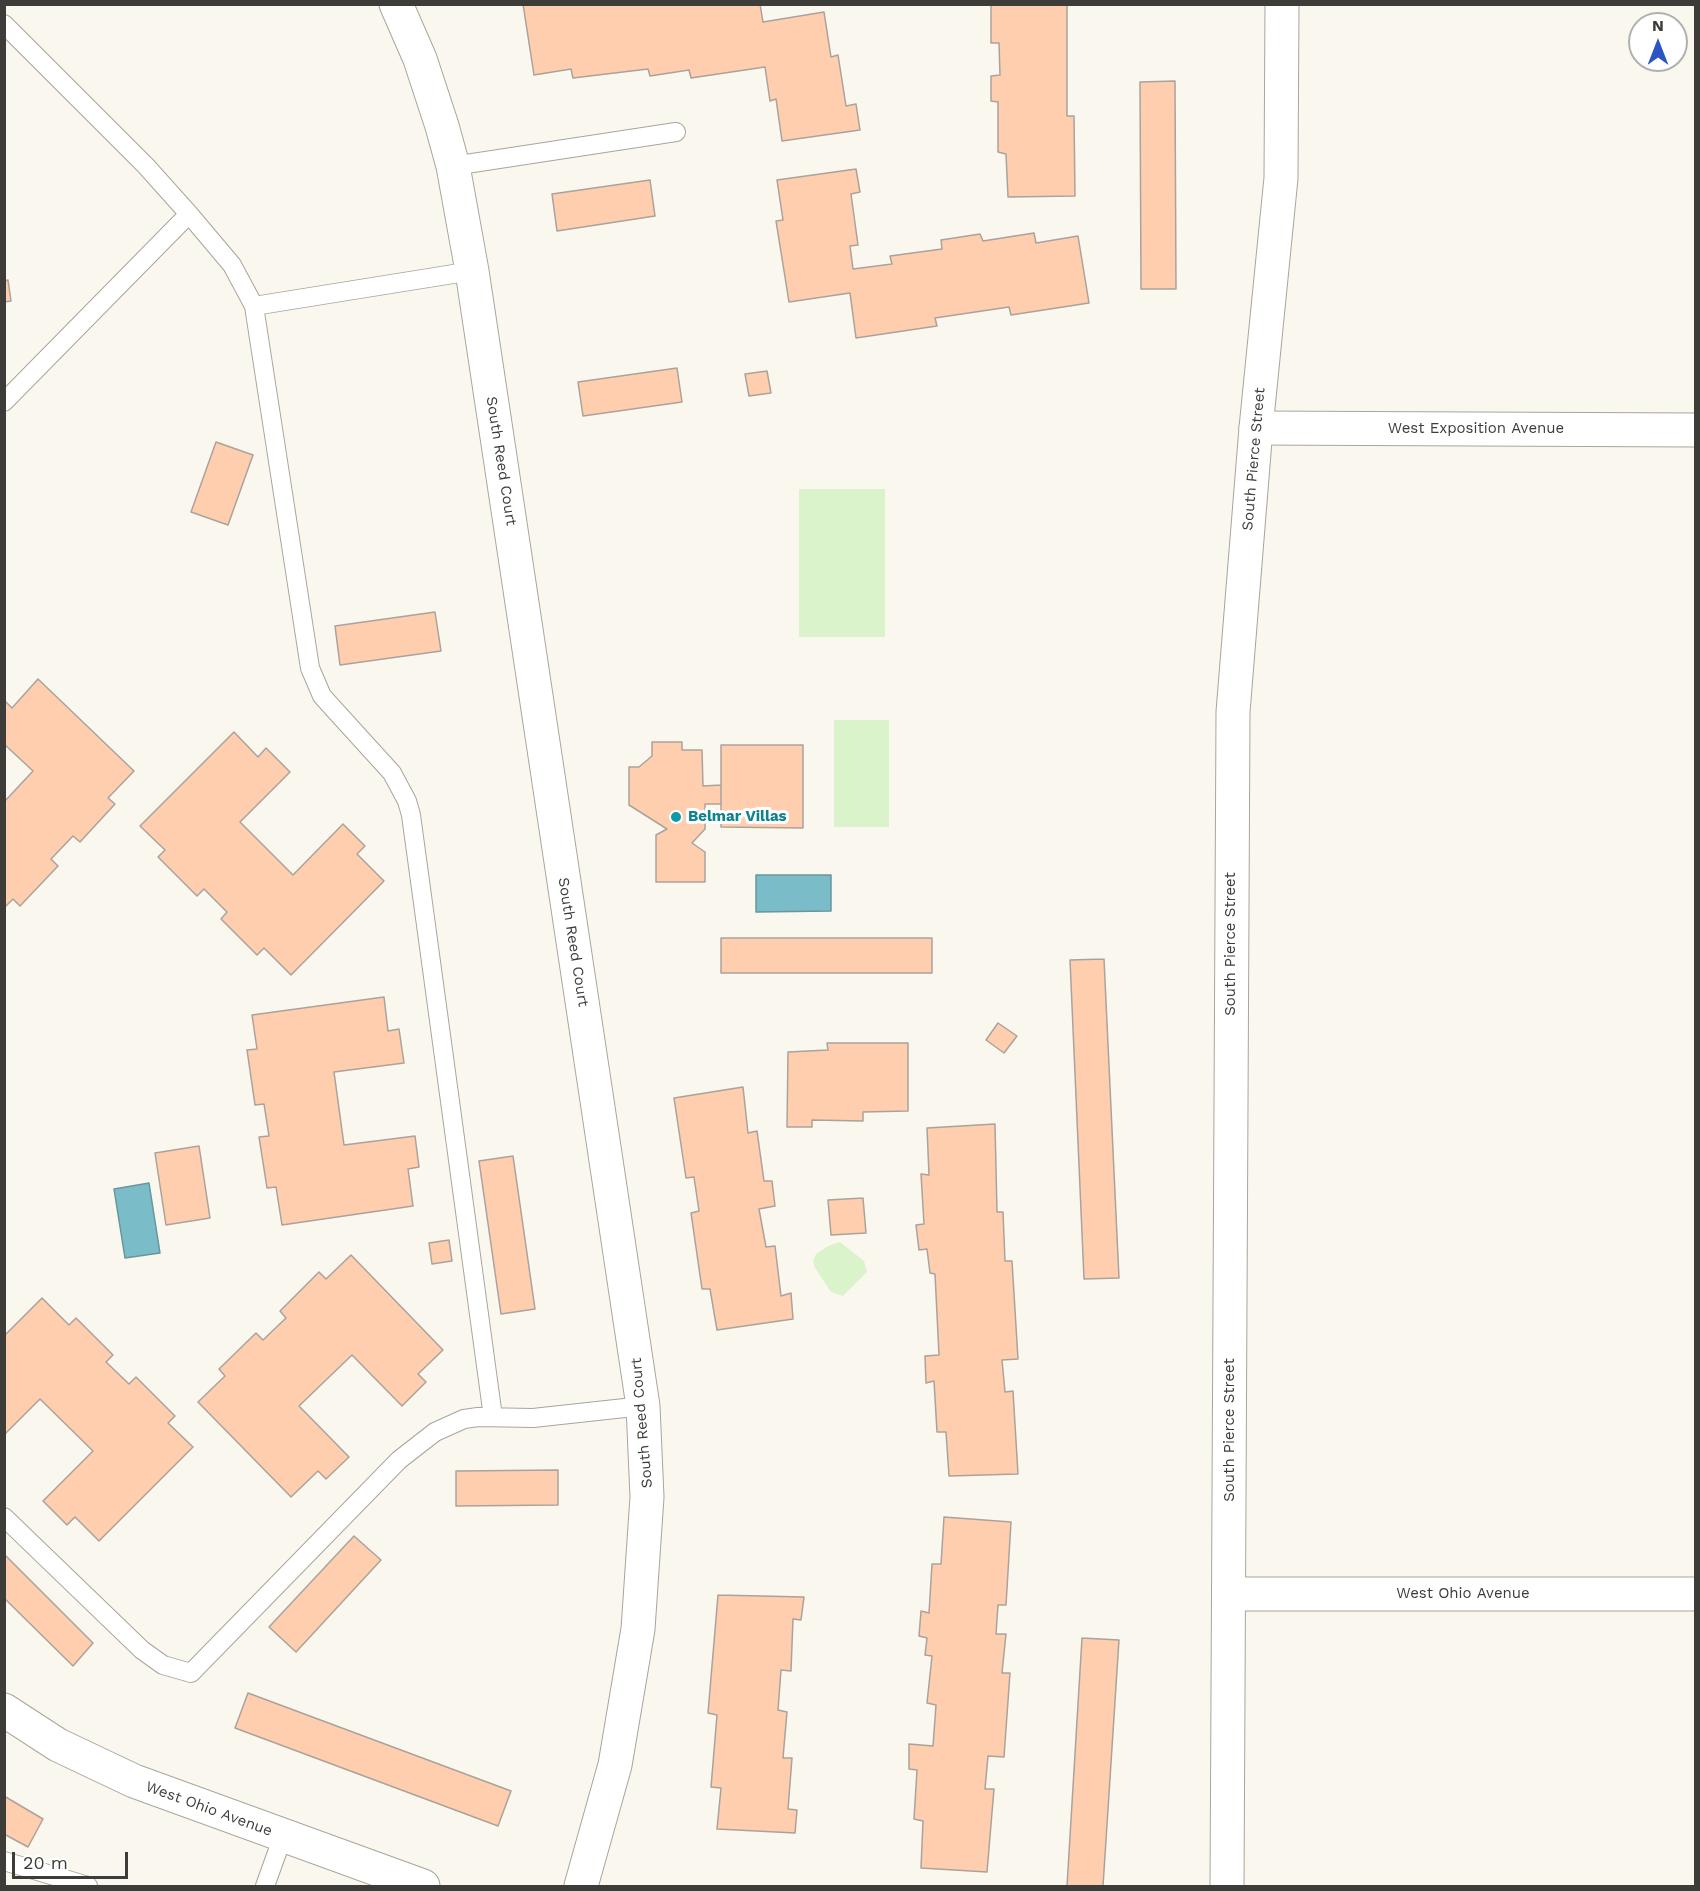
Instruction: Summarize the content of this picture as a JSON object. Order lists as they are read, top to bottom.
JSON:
{
  "streets": {
    "street": [
      "West Exposition Avenue",
      "South Pierce Street",
      "South Reed Court",
      "West Ohio Avenue"
    ]
  },
  "crossings": [
    ["West Exposition Avenue", "South Pierce Street"],
    ["South Pierce Street", "West Ohio Avenue"]
  ],
  "places": ["Belmar Villas"],
  "scale_bar": "20 m",
  "north": "top"
}
